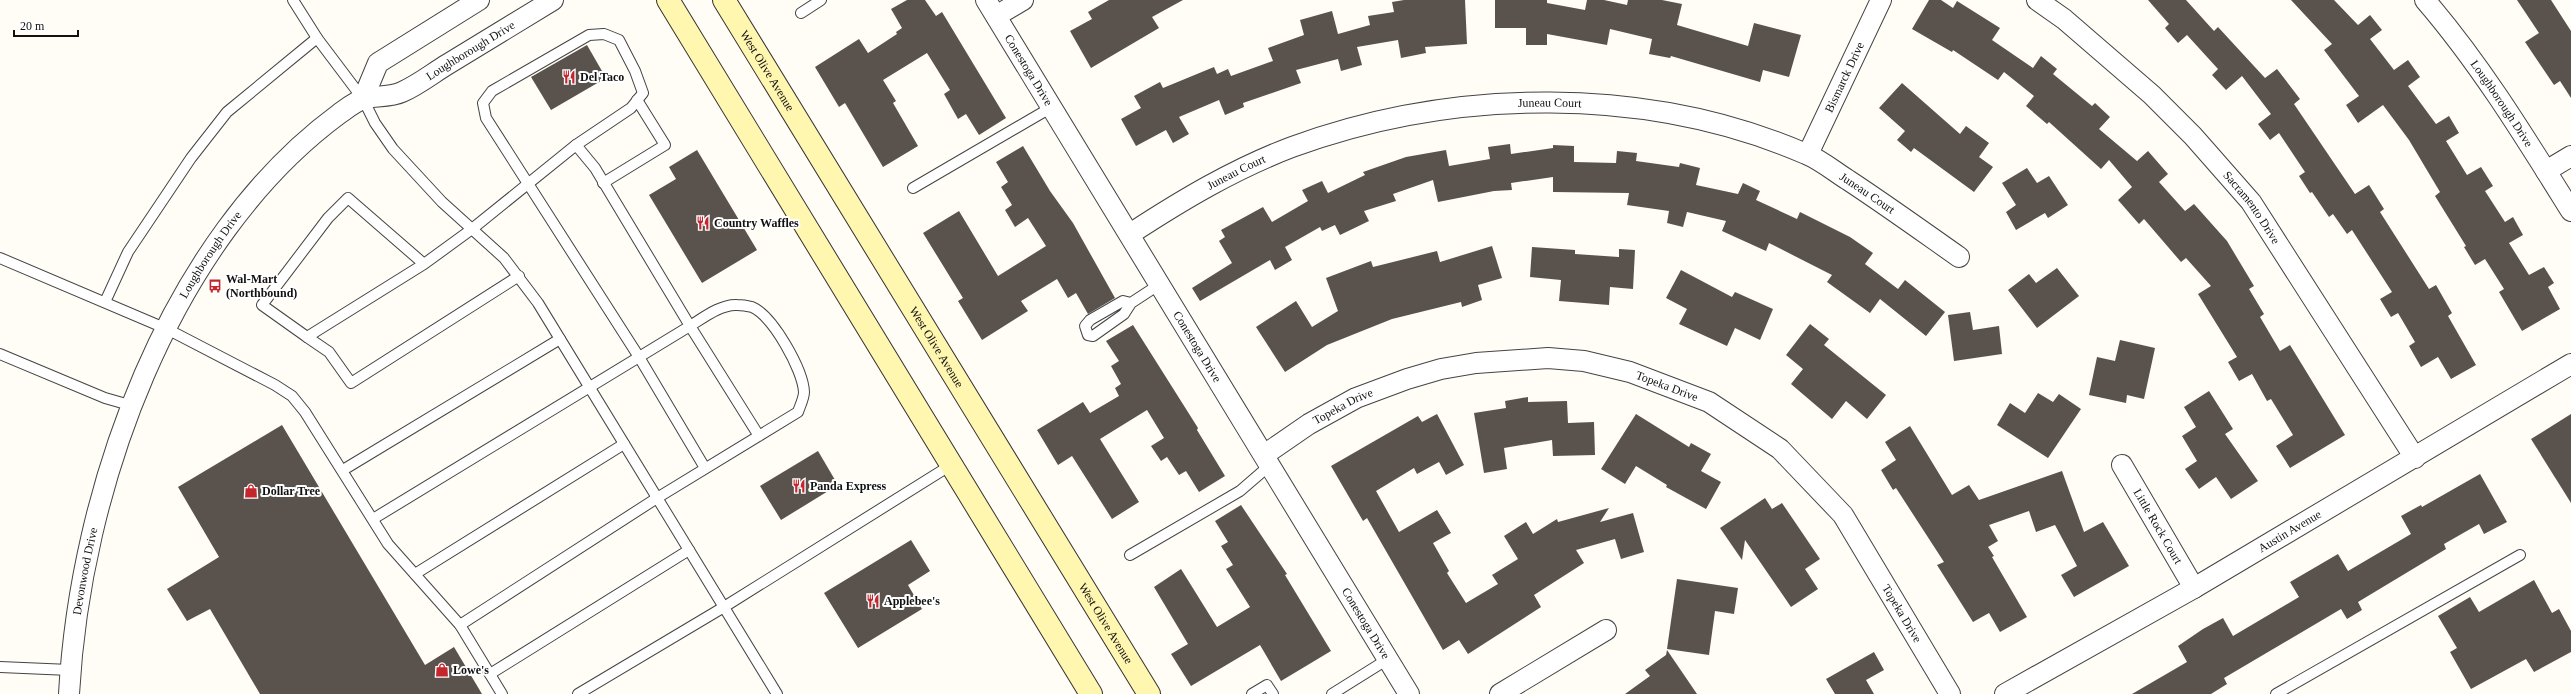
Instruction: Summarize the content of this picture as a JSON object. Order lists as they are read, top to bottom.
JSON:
{
  "streets": {
    "main road": ["West Olive Avenue"],
    "street": [
      "Loughborough Drive",
      "Conestoga Drive",
      "Bismarck Drive",
      "Juneau Court",
      "Sacramento Drive",
      "Topeka Drive",
      "Little Rock Court",
      "Austin Avenue",
      "Devonwood Drive"
    ]
  },
  "crossings": [
    ["Loughborough Drive", "Devonwood Drive"],
    ["Conestoga Drive", "Juneau Court"],
    ["Conestoga Drive", "Topeka Drive"],
    ["Bismarck Drive", "Juneau Court"],
    ["Sacramento Drive", "Austin Avenue"],
    ["Little Rock Court", "Austin Avenue"]
  ],
  "places": {
    "restaurant": [
      "Del Taco",
      "Country Waffles",
      "Panda Express",
      "Applebee's"
    ],
    "bus stop": ["Wal-Mart (Northbound)"],
    "shop": ["Dollar Tree", "Lowe's"]
  },
  "scale_bar": "20 m"
}
